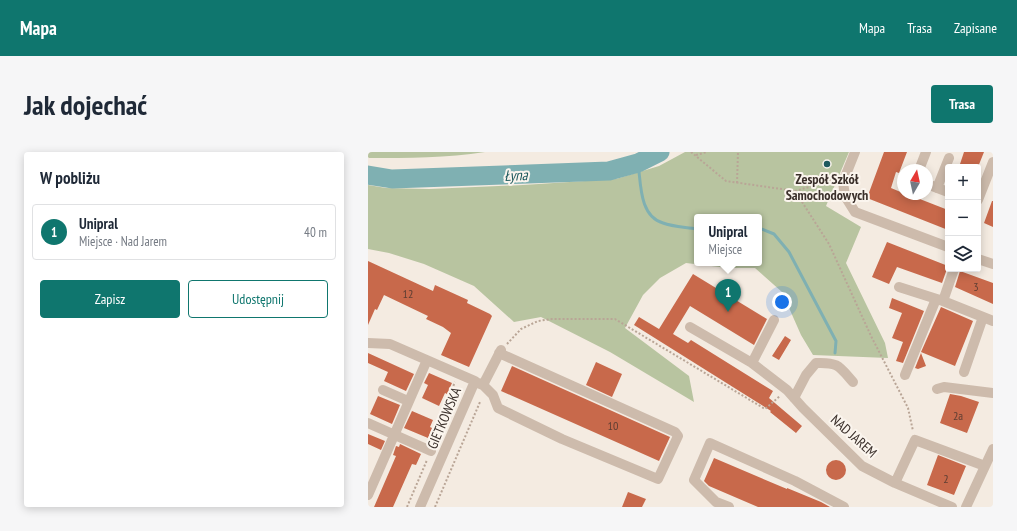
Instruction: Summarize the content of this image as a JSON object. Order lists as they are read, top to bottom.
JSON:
{
  "streets": {
    "street": ["GIETKOWSKA", "NAD JAREM"]
  },
  "water": ["Łyna"],
  "places": ["Zespół Szkół Samochodowych"],
  "house_numbers": [
    "3",
    "12",
    "2a",
    "10",
    "2"
  ],
  "north": "top",
  "page": {
    "header": "Mapa",
    "nav": ["Mapa", "Trasa", "Zapisane"],
    "buttons": [
      "Trasa",
      ["Zapisz", "Udostępnij"]
    ],
    "title": "Jak dojechać",
    "heading": "W pobliżu",
    "map_buttons": ["+", "−"],
    "list": [
      {
        "mark": "1",
        "name": "Unipral",
        "note": "Miejsce · Nad Jarem",
        "value": "40 m"
      }
    ],
    "popup": ["Unipral", "Miejsce"],
    "pins": "1"
  }
}
